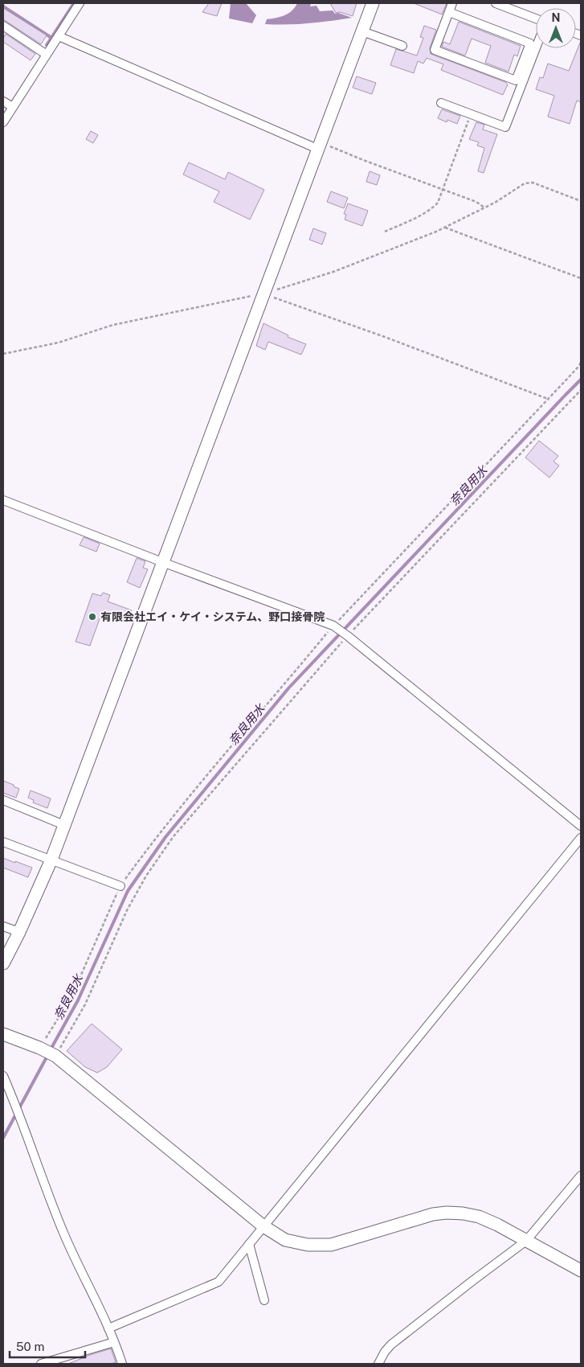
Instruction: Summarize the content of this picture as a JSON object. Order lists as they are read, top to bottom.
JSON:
{
  "water": ["奈良用水"],
  "places": ["有限会社エイ・ケイ・システム、野口接骨院"],
  "scale_bar": "50 m",
  "north": "top"
}
